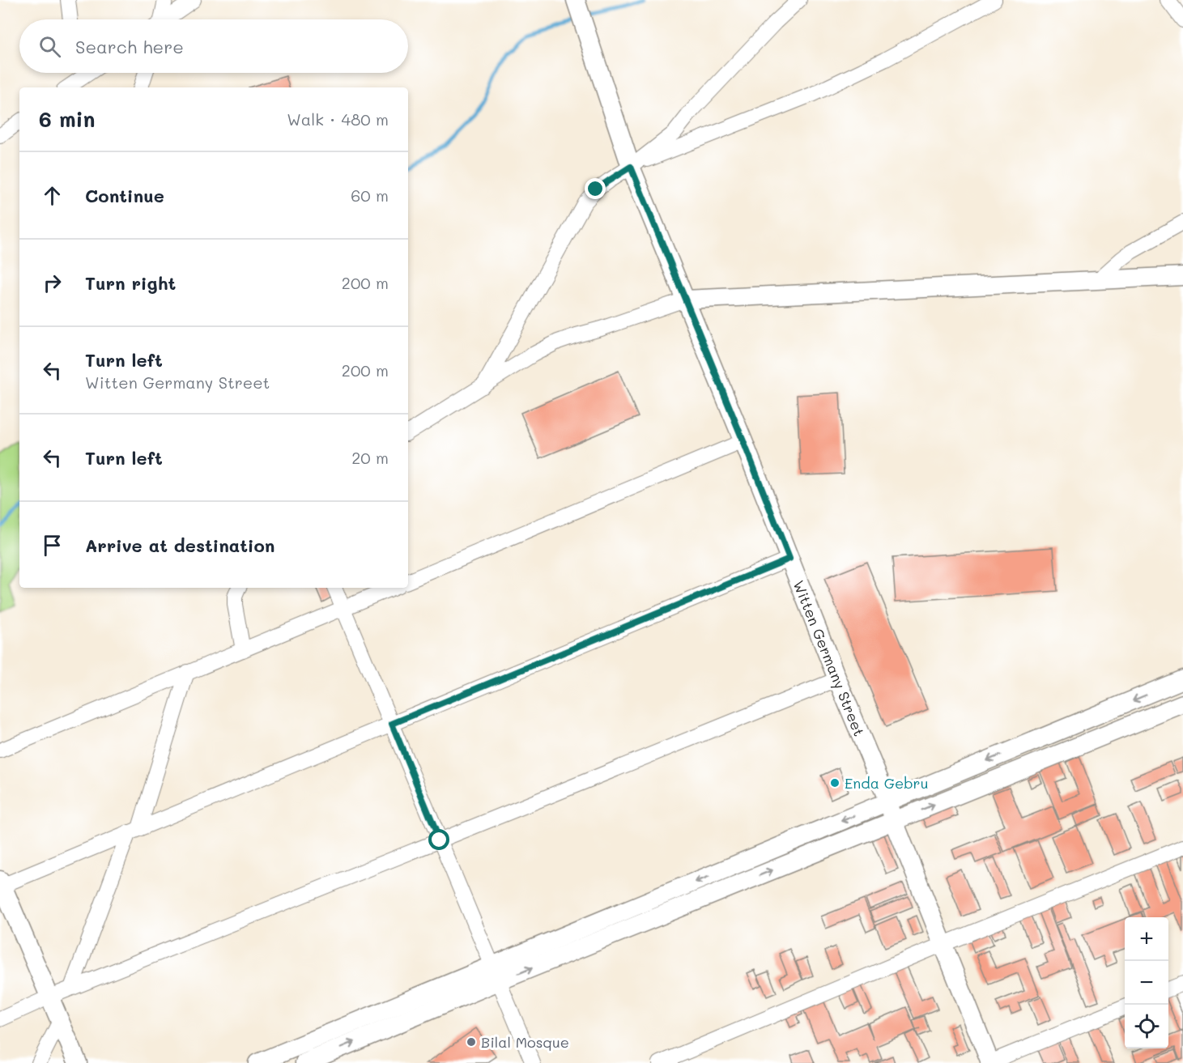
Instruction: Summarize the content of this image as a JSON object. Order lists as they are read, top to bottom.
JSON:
{
  "streets": {
    "street": ["Witten Germany Street"]
  },
  "places": ["Enda Gebru", "Bilal Mosque"],
  "page": {
    "search": "Search here",
    "heading": ["6 min", "Walk · 480 m"],
    "list": [
      ["Continue", "60 m"],
      ["Turn right", "200 m"],
      ["Turn left", "Witten Germany Street", "200 m"],
      ["Turn left", "20 m"],
      "Arrive at destination"
    ],
    "map_buttons": ["+", "−"]
  }
}
